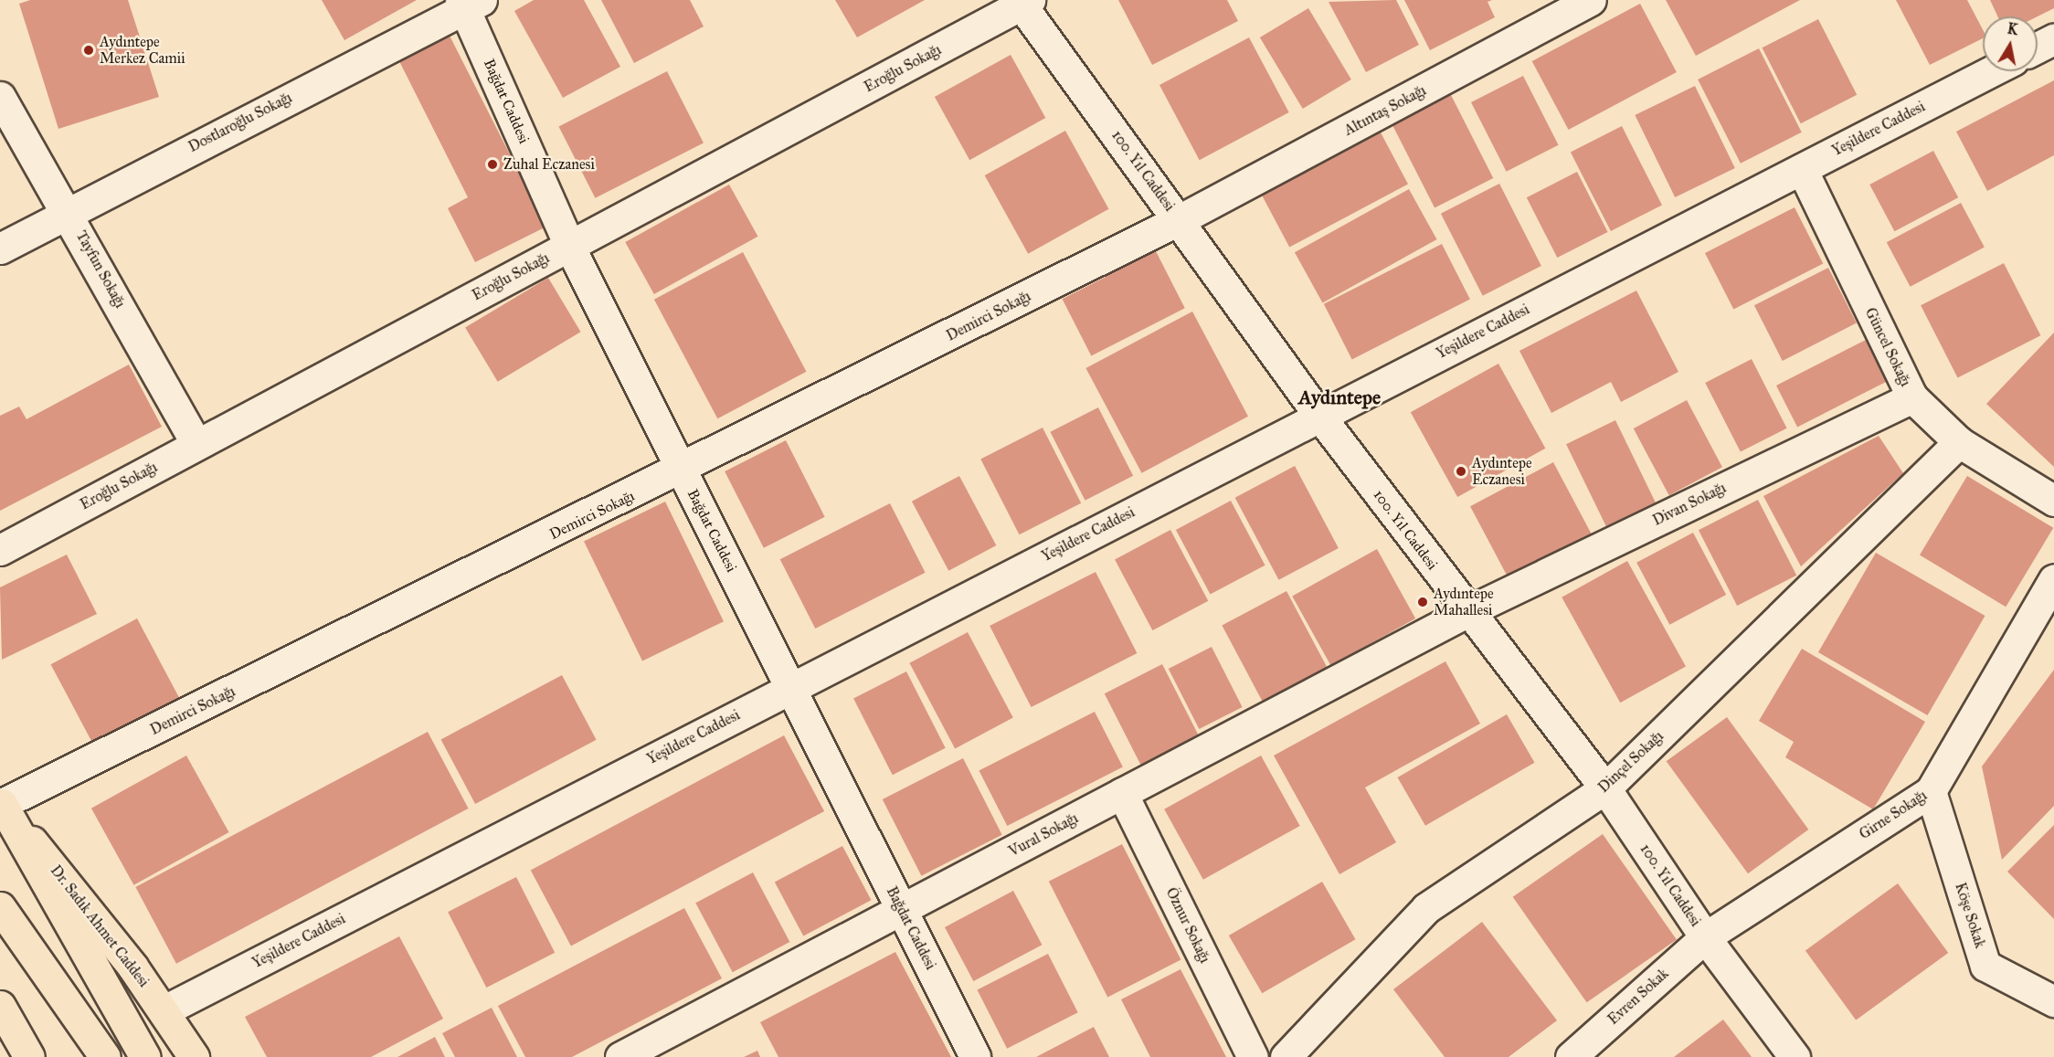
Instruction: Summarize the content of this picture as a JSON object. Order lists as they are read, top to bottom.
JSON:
{
  "streets": {
    "main road": ["Dr. Sadık Ahmet Caddesi"],
    "street": [
      "Eroğlu Sokağı",
      "Bağdat Caddesi",
      "Altıntaş Sokağı",
      "Dostlaroğlu Sokağı",
      "Yeşildere Caddesi",
      "100. Yıl Caddesi",
      "Tayfun Sokağı",
      "Demirci Sokağı",
      "Güncel Sokağı",
      "Divan Sokağı",
      "Dinçel Sokağı",
      "Girne Sokağı",
      "Vural Sokağı",
      "Köşe Sokak",
      "Öznur Sokağı",
      "Evren Sokak"
    ]
  },
  "crossings": [
    ["Eroğlu Sokağı", "Bağdat Caddesi"],
    ["Eroğlu Sokağı", "100. Yıl Caddesi"],
    ["Eroğlu Sokağı", "Tayfun Sokağı"],
    ["Bağdat Caddesi", "Dostlaroğlu Sokağı"],
    ["Bağdat Caddesi", "Yeşildere Caddesi"],
    ["Bağdat Caddesi", "Demirci Sokağı"],
    ["Bağdat Caddesi", "Vural Sokağı"],
    ["Altıntaş Sokağı", "100. Yıl Caddesi"],
    ["Altıntaş Sokağı", "Demirci Sokağı"],
    ["Dostlaroğlu Sokağı", "Tayfun Sokağı"],
    ["Yeşildere Caddesi", "100. Yıl Caddesi"],
    ["Yeşildere Caddesi", "Güncel Sokağı"],
    ["Yeşildere Caddesi", "Dr. Sadık Ahmet Caddesi"],
    ["100. Yıl Caddesi", "Demirci Sokağı"],
    ["100. Yıl Caddesi", "Divan Sokağı"],
    ["100. Yıl Caddesi", "Dinçel Sokağı"],
    ["100. Yıl Caddesi", "Girne Sokağı"],
    ["100. Yıl Caddesi", "Vural Sokağı"],
    ["100. Yıl Caddesi", "Evren Sokak"],
    ["Demirci Sokağı", "Dr. Sadık Ahmet Caddesi"],
    ["Güncel Sokağı", "Divan Sokağı"],
    ["Güncel Sokağı", "Dinçel Sokağı"],
    ["Divan Sokağı", "Vural Sokağı"],
    ["Girne Sokağı", "Köşe Sokak"],
    ["Girne Sokağı", "Evren Sokak"],
    ["Vural Sokağı", "Öznur Sokağı"]
  ],
  "districts": ["Aydıntepe"],
  "places": [
    "Aydıntepe Merkez Camii",
    "Zuhal Eczanesi",
    "Aydıntepe Eczanesi",
    "Aydıntepe Mahallesi"
  ],
  "north": "top"
}
